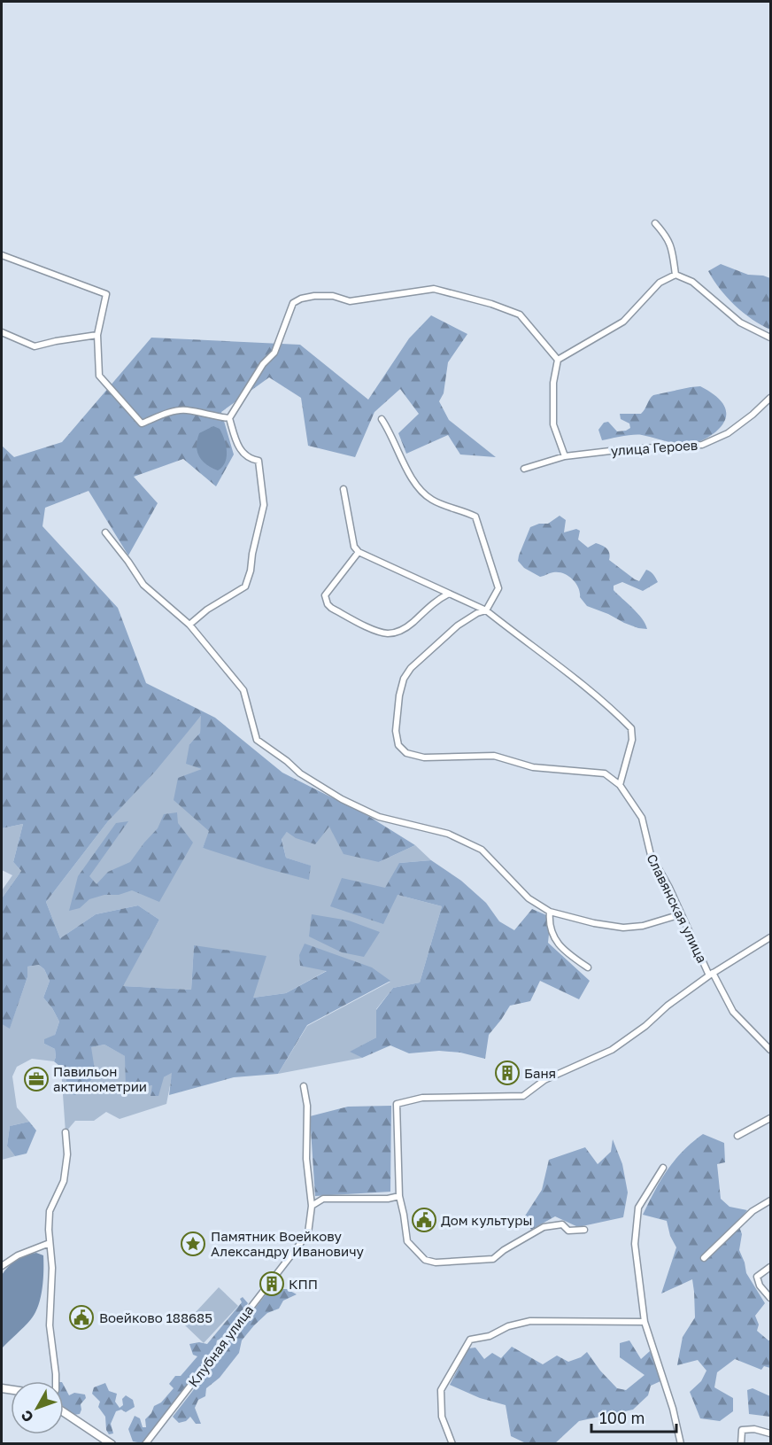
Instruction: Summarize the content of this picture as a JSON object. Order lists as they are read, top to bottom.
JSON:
{
  "streets": {
    "street": ["улица Героев", "Славянская улица", "Клубная улица"]
  },
  "places": {
    "building": ["Баня", "КПП"],
    "office": ["Павильон актинометрии"],
    "public building": ["Дом культуры", "Воейково 188685"],
    "place": ["Памятник Воейкову Александру Ивановичу"]
  },
  "scale_bar": "100 m",
  "north": "bottom left"
}
